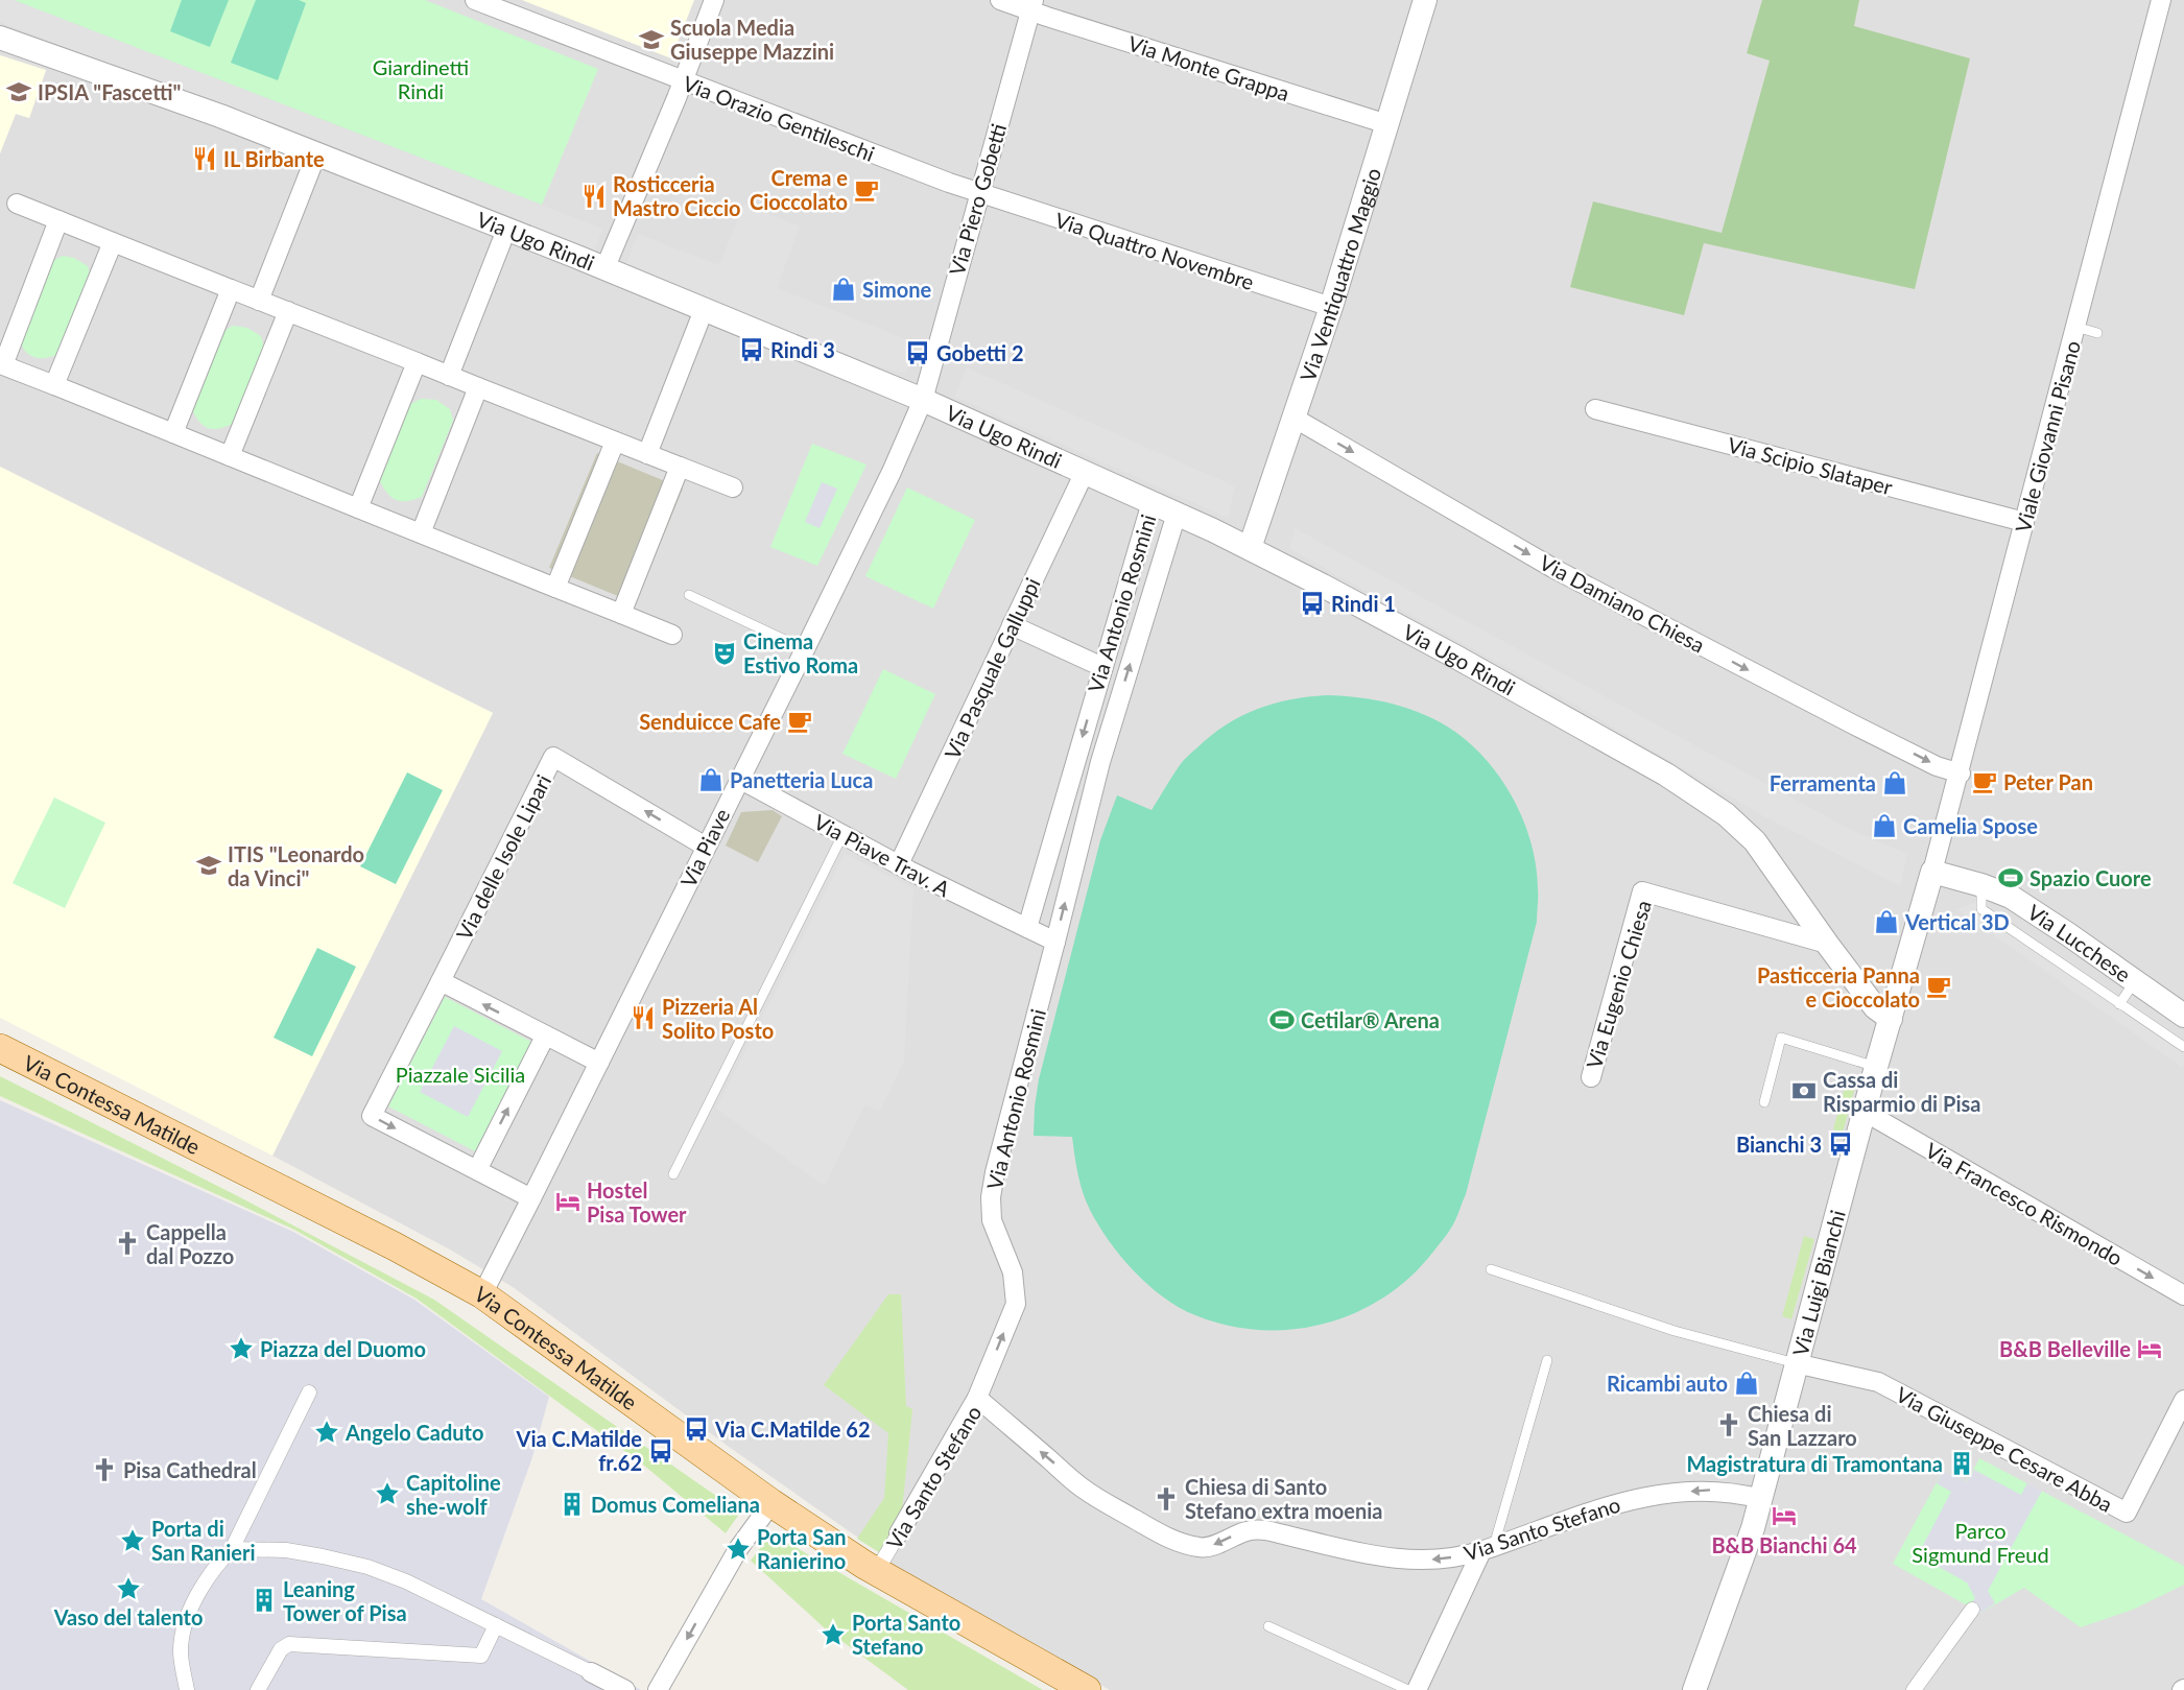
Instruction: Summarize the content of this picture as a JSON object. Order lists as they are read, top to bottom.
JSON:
{
  "streets": {
    "main road": ["Via Contessa Matilde"],
    "street": [
      "Via Monte Grappa",
      "Via Orazio Gentileschi",
      "Via Piero Gobetti",
      "Via Ugo Rindi",
      "Via Quattro Novembre",
      "Via Ventiquattro Maggio",
      "Viale Giovanni Pisano",
      "Via Scipio Slataper",
      "Via Antonio Rosmini",
      "Via Damiano Chiesa",
      "Via Pasquale Galluppi",
      "Via Piave",
      "Via Piave Trav. A",
      "Via delle Isole Lipari",
      "Via Lucchese",
      "Via Eugenio Chiesa",
      "Via Francesco Rismondo",
      "Via Luigi Bianchi",
      "Via Giuseppe Cesare Abba",
      "Via Santo Stefano"
    ]
  },
  "crossings": [
    ["Via Monte Grappa", "Via Piero Gobetti"],
    ["Via Monte Grappa", "Via Ventiquattro Maggio"],
    ["Via Orazio Gentileschi", "Via Piero Gobetti"],
    ["Via Orazio Gentileschi", "Via Quattro Novembre"],
    ["Via Piero Gobetti", "Via Ugo Rindi"],
    ["Via Piero Gobetti", "Via Quattro Novembre"],
    ["Via Piero Gobetti", "Via Piave"],
    ["Via Ugo Rindi", "Via Ventiquattro Maggio"],
    ["Via Ugo Rindi", "Via Antonio Rosmini"],
    ["Via Ugo Rindi", "Via Pasquale Galluppi"],
    ["Via Ugo Rindi", "Via Piave"],
    ["Via Ugo Rindi", "Via Eugenio Chiesa"],
    ["Via Ugo Rindi", "Via Luigi Bianchi"],
    ["Via Quattro Novembre", "Via Ventiquattro Maggio"],
    ["Via Ventiquattro Maggio", "Via Damiano Chiesa"],
    ["Viale Giovanni Pisano", "Via Scipio Slataper"],
    ["Viale Giovanni Pisano", "Via Damiano Chiesa"],
    ["Viale Giovanni Pisano", "Via Lucchese"],
    ["Viale Giovanni Pisano", "Via Luigi Bianchi"],
    ["Via Antonio Rosmini", "Via Piave Trav. A"],
    ["Via Antonio Rosmini", "Via Santo Stefano"],
    ["Via Pasquale Galluppi", "Via Piave Trav. A"],
    ["Via Piave", "Via Piave Trav. A"],
    ["Via Piave", "Via delle Isole Lipari"],
    ["Via Piave", "Via Contessa Matilde"],
    ["Via Lucchese", "Via Luigi Bianchi"],
    ["Via Contessa Matilde", "Via Santo Stefano"],
    ["Via Francesco Rismondo", "Via Luigi Bianchi"],
    ["Via Luigi Bianchi", "Via Giuseppe Cesare Abba"],
    ["Via Luigi Bianchi", "Via Santo Stefano"]
  ],
  "one_way": ["Via Damiano Chiesa", "Via Francesco Rismondo", "Via Santo Stefano"],
  "parks": ["Giardinetti Rindi", "Piazzale Sicilia", "Parco Sigmund Freud"],
  "places": {
    "school or university": ["Scuola Media Giuseppe Mazzini", "IPSIA \"Fascetti\"", "ITIS \"Leonardo da Vinci\""],
    "restaurant": ["IL Birbante", "Rosticceria Mastro Ciccio", "Pizzeria Al Solito Posto"],
    "cafe": [
      "Crema e Cioccolato",
      "Senduicce Cafe",
      "Peter Pan",
      "Pasticceria Panna e Cioccolato"
    ],
    "shop": [
      "Simone",
      "Panetteria Luca",
      "Ferramenta",
      "Camelia Spose",
      "Vertical 3D",
      "Ricambi auto"
    ],
    "bus stop": [
      "Rindi 3",
      "Gobetti 2",
      "Rindi 1",
      "Bianchi 3",
      "Via C.Matilde 62",
      "Via C.Matilde fr.62"
    ],
    "theatre": ["Cinema Estivo Roma"],
    "sports": ["Spazio Cuore", "Cetilar® Arena"],
    "bank": ["Cassa di Risparmio di Pisa"],
    "hotel": ["Hostel Pisa Tower", "B&B Belleville", "B&B Bianchi 64"],
    "church": [
      "Cappella dal Pozzo",
      "Chiesa di San Lazzaro",
      "Pisa Cathedral",
      "Chiesa di Santo Stefano extra moenia"
    ],
    "place": [
      "Piazza del Duomo",
      "Angelo Caduto",
      "Capitoline she-wolf",
      "Porta di San Ranieri",
      "Porta San Ranierino",
      "Vaso del talento",
      "Porta Santo Stefano"
    ],
    "building": ["Magistratura di Tramontana", "Domus Comeliana", "Leaning Tower of Pisa"]
  }
}
